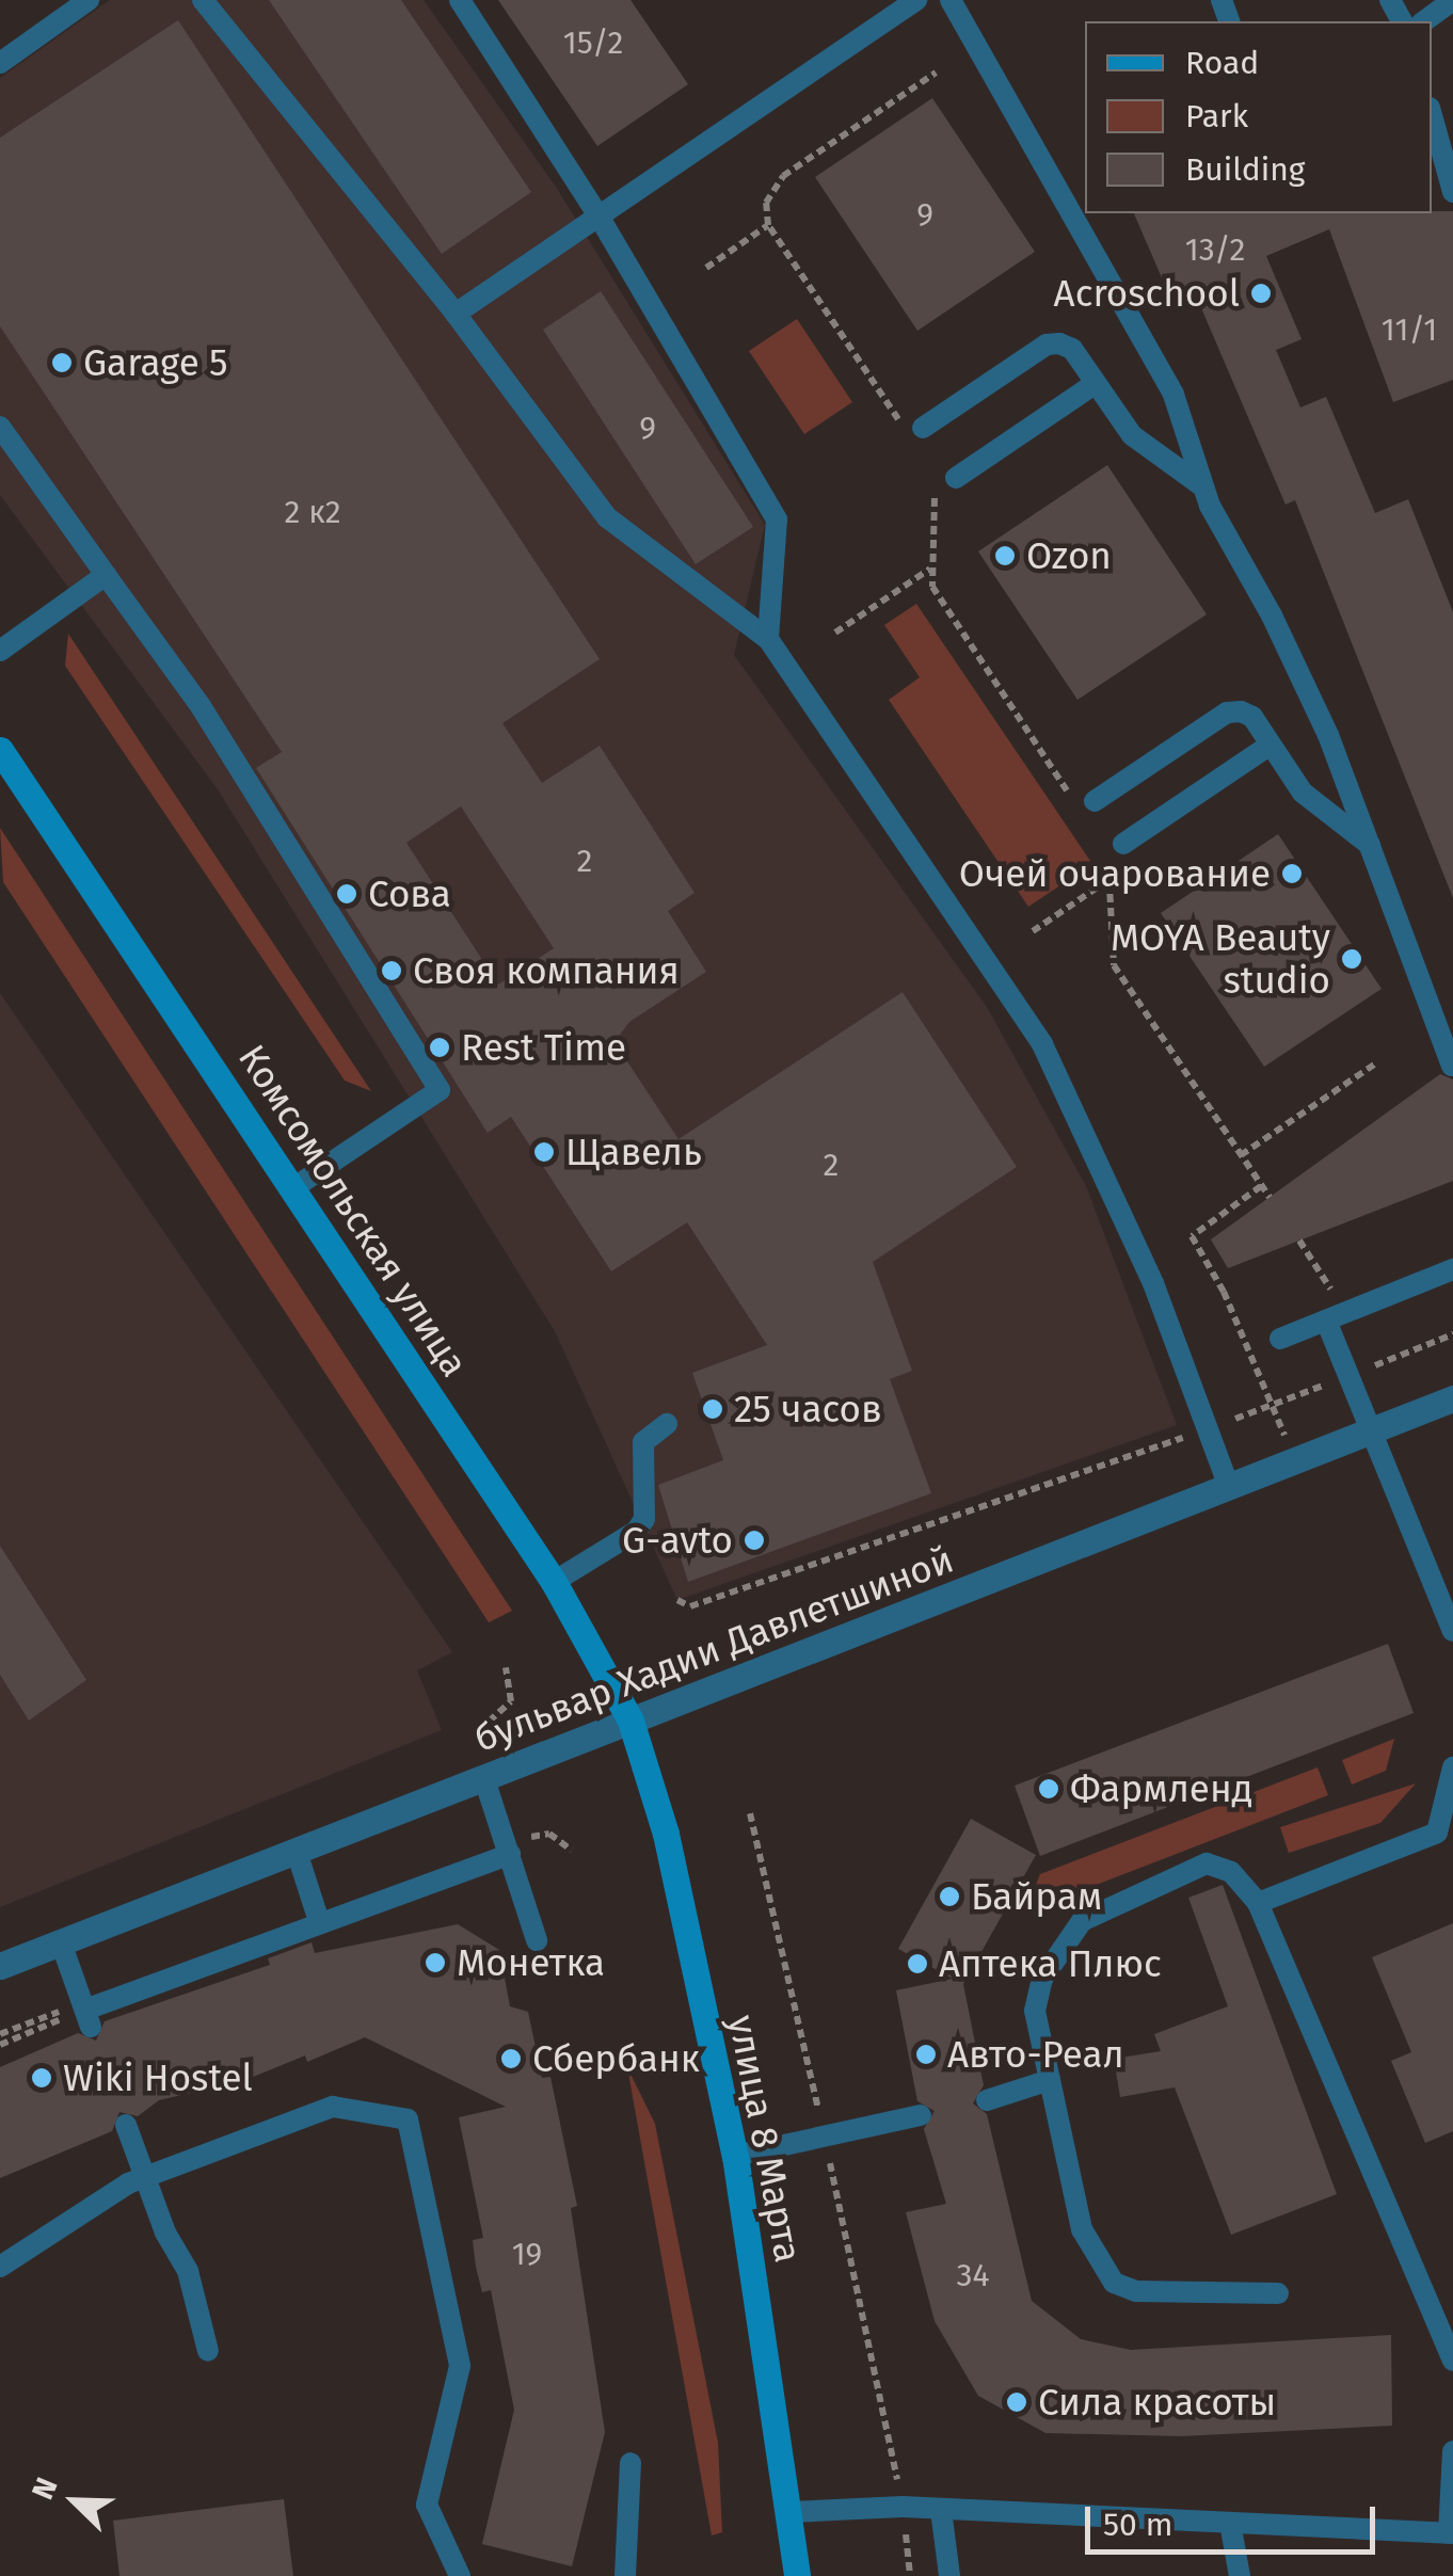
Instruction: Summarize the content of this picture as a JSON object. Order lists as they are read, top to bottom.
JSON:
{
  "streets": {
    "main road": ["Комсомольская улица", "улица 8 Марта"],
    "street": ["бульвар Хадии Давлетшиной"]
  },
  "crossings": [
    ["Комсомольская улица", "бульвар Хадии Давлетшиной"],
    ["Комсомольская улица", "улица 8 Марта"],
    ["бульвар Хадии Давлетшиной", "улица 8 Марта"]
  ],
  "places": [
    "Acroschool",
    "Garage 5",
    "Ozon",
    "Очей очарование",
    "Сова",
    "MOYA Beauty studio",
    "Своя компания",
    "Rest Time",
    "Щавель",
    "25 часов",
    "G-avto",
    "Фармленд",
    "Байрам",
    "Монетка",
    "Аптека Плюс",
    "Авто-Реал",
    "Сбербанк",
    "Wiki Hostel",
    "Сила красоты"
  ],
  "house_numbers": [
    "15/2",
    "9",
    "13/2",
    "11/1",
    "9",
    "2 к2",
    "2",
    "2",
    "19",
    "34"
  ],
  "legend": ["Road", "Park", "Building"],
  "scale_bar": "50 m",
  "north": "top left"
}
